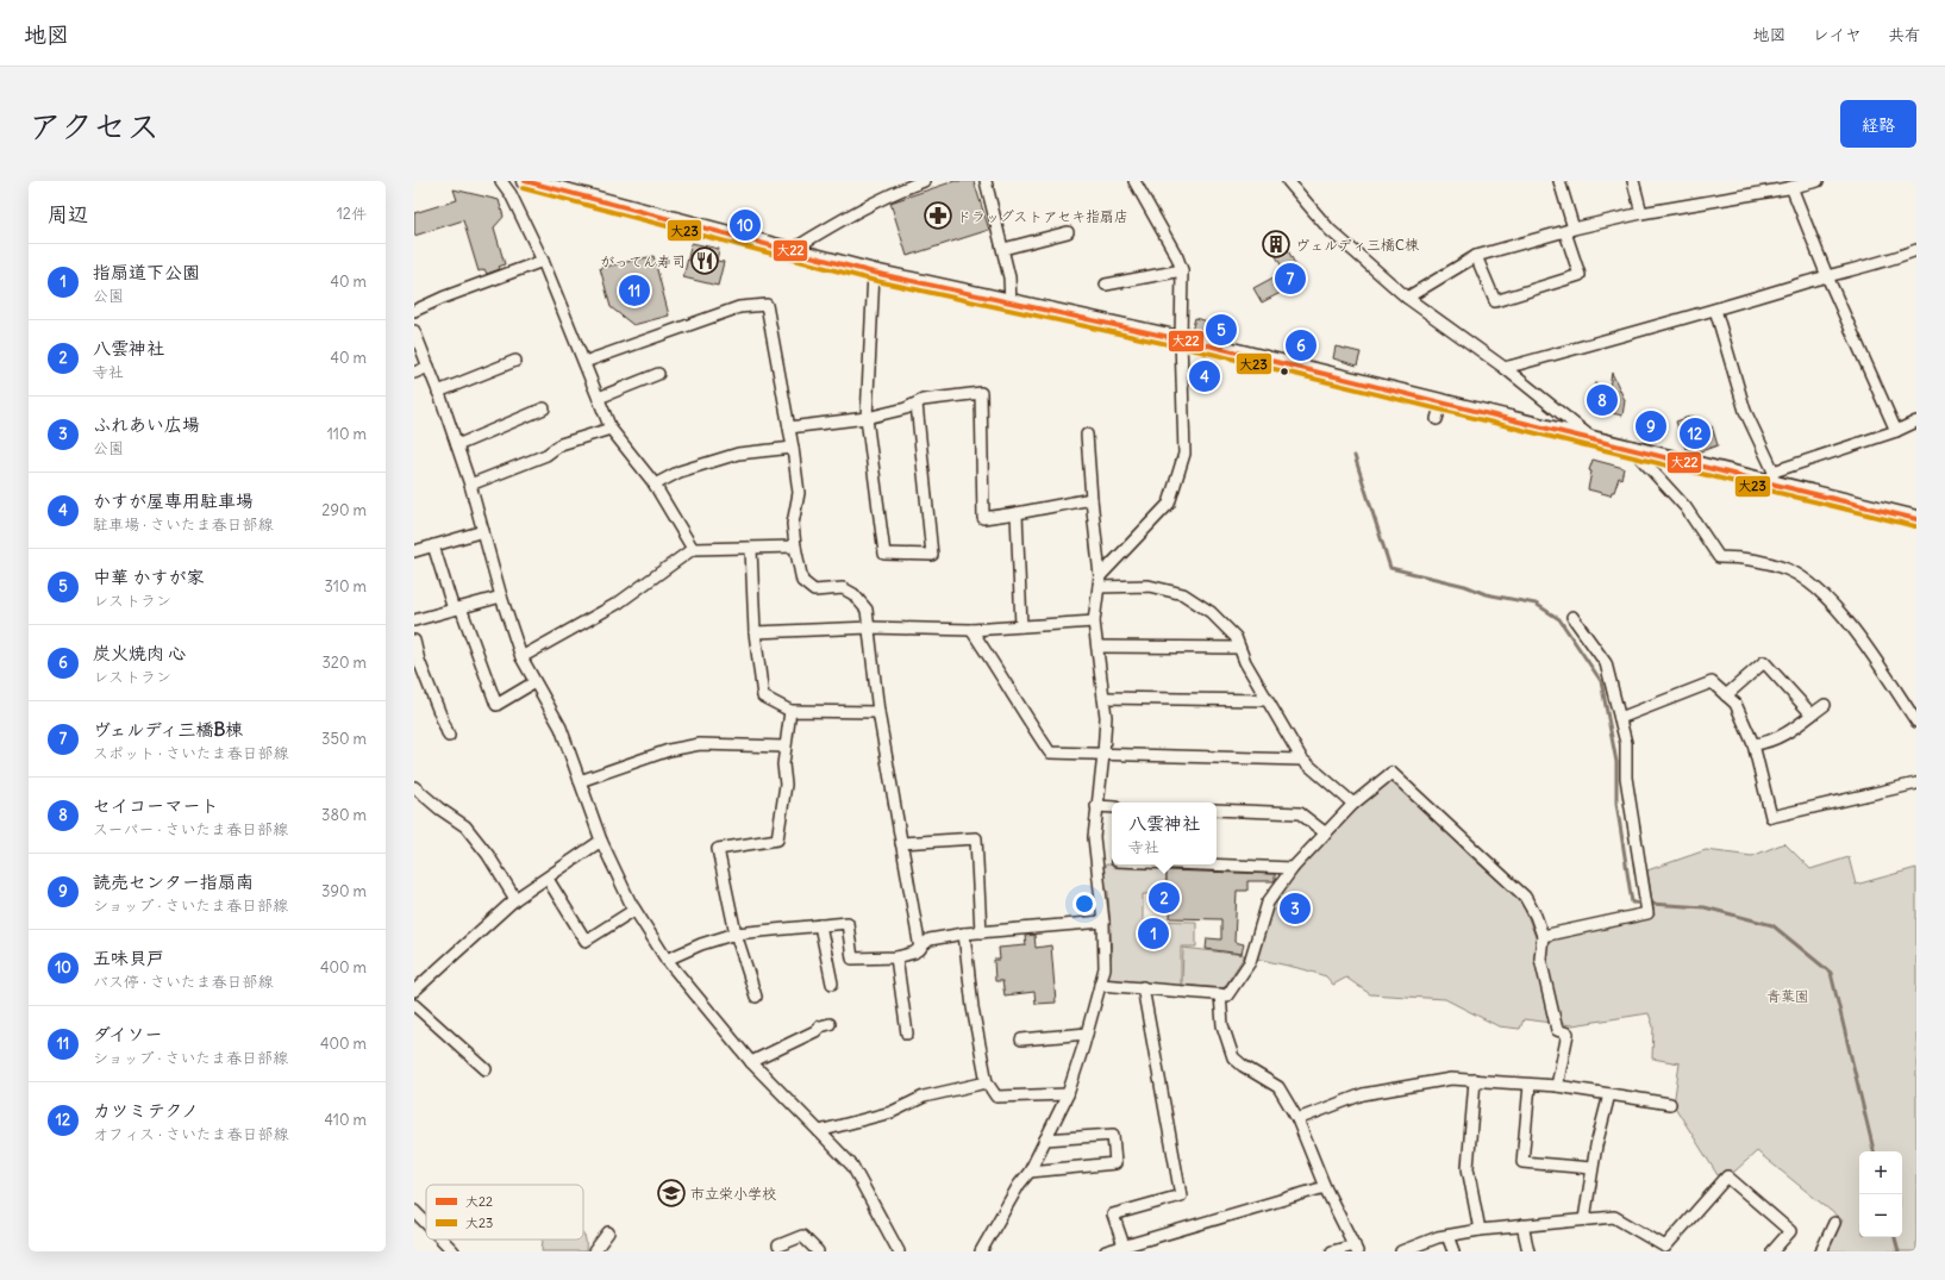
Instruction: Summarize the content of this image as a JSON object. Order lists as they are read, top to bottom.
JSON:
{
  "parks": ["青葉園"],
  "places": {
    "pharmacy": ["ドラッグストアセキ指扇店"],
    "building": ["ヴェルディ三橋C棟"],
    "restaurant": ["がってん寿司"],
    "school or university": ["市立栄小学校"]
  },
  "lines": ["transit line 大22", "transit line 大23"],
  "legend": ["大22", "大23"],
  "page": {
    "header": "地図",
    "nav": ["地図", "レイヤ", "共有"],
    "title": "アクセス",
    "buttons": "経路",
    "heading": ["周辺", "12件"],
    "pins": [
      "10",
      "7",
      "11",
      "5",
      "6",
      "4",
      "8",
      "9",
      "12",
      "2",
      "3",
      "1"
    ],
    "list": [
      {
        "mark": "1",
        "name": "指扇道下公園",
        "note": "公園",
        "value": "40 m"
      },
      {
        "mark": "2",
        "name": "八雲神社",
        "note": "寺社",
        "value": "40 m"
      },
      {
        "mark": "3",
        "name": "ふれあい広場",
        "note": "公園",
        "value": "110 m"
      },
      {
        "mark": "4",
        "name": "かすが屋専用駐車場",
        "note": "駐車場 · さいたま春日部線",
        "value": "290 m"
      },
      {
        "mark": "5",
        "name": "中華 かすが家",
        "note": "レストラン",
        "value": "310 m"
      },
      {
        "mark": "6",
        "name": "炭火焼肉 心",
        "note": "レストラン",
        "value": "320 m"
      },
      {
        "mark": "7",
        "name": "ヴェルディ三橋B棟",
        "note": "スポット · さいたま春日部線",
        "value": "350 m"
      },
      {
        "mark": "8",
        "name": "セイコーマート",
        "note": "スーパー · さいたま春日部線",
        "value": "380 m"
      },
      {
        "mark": "9",
        "name": "読売センター指扇南",
        "note": "ショップ · さいたま春日部線",
        "value": "390 m"
      },
      {
        "mark": "10",
        "name": "五味貝戸",
        "note": "バス停 · さいたま春日部線",
        "value": "400 m"
      },
      {
        "mark": "11",
        "name": "ダイソー",
        "note": "ショップ · さいたま春日部線",
        "value": "400 m"
      },
      {
        "mark": "12",
        "name": "カツミテクノ",
        "note": "オフィス · さいたま春日部線",
        "value": "410 m"
      }
    ],
    "popup": ["八雲神社", "寺社"],
    "map_buttons": ["+", "−"]
  }
}
